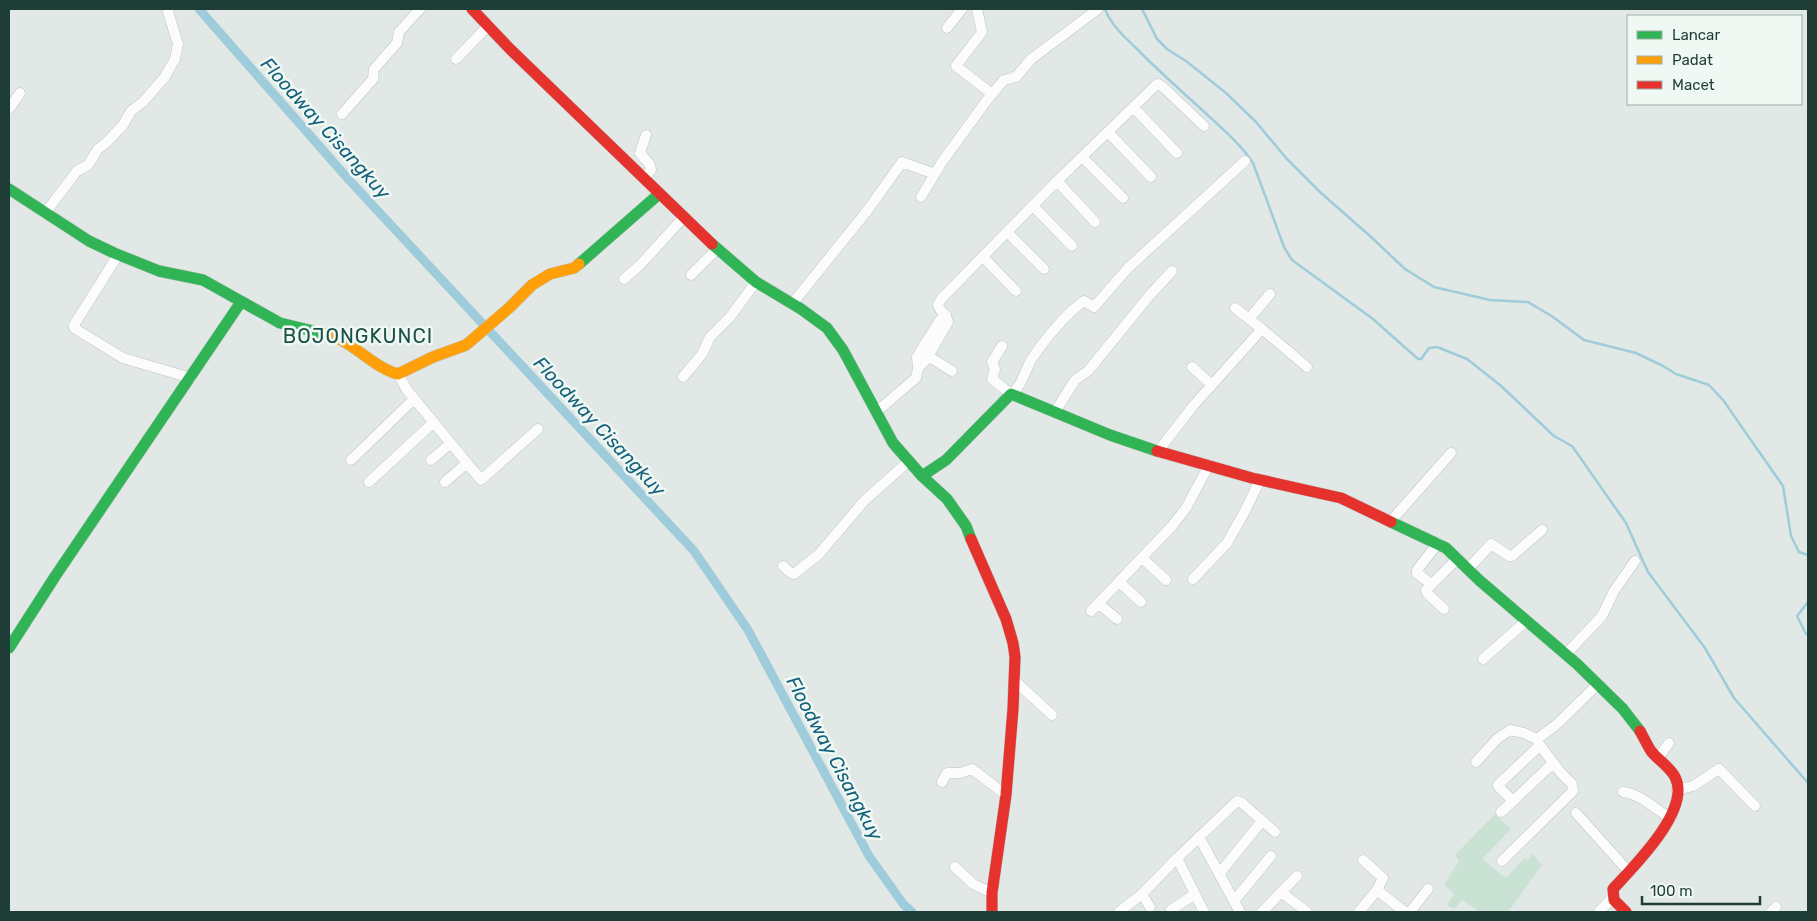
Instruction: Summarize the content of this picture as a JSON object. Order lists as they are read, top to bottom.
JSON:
{
  "districts": ["BOJONGKUNCI"],
  "water": ["Floodway Cisangkuy"],
  "legend": ["Lancar", "Padat", "Macet"],
  "scale_bar": "100 m"
}
